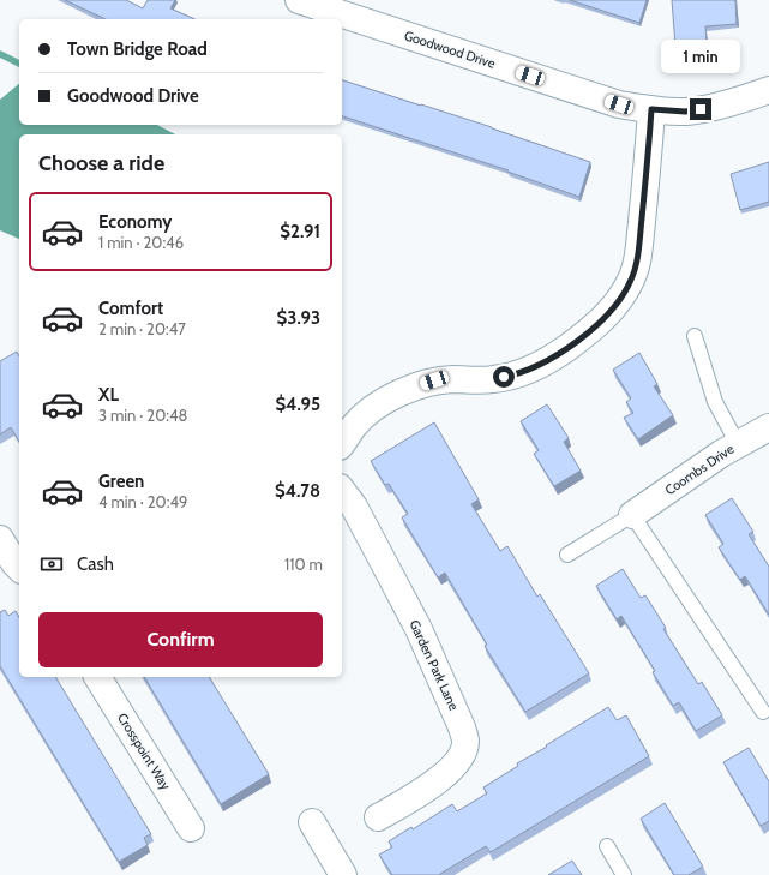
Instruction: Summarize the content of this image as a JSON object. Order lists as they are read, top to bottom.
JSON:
{
  "streets": {
    "street": [
      "Goodwood Drive",
      "Coombs Drive",
      "Garden Park Lane",
      "Crosspoint Way"
    ]
  },
  "page": {
    "banner": ["Town Bridge Road", "Goodwood Drive"],
    "bubble": "1 min",
    "heading": "Choose a ride",
    "list": [
      {
        "name": "Economy",
        "note": "1 min · 20:46",
        "value": "$2.91"
      },
      {
        "name": "Comfort",
        "note": "2 min · 20:47",
        "value": "$3.93"
      },
      {
        "name": "XL",
        "note": "3 min · 20:48",
        "value": "$4.95"
      },
      {
        "name": "Green",
        "note": "4 min · 20:49",
        "value": "$4.78"
      }
    ],
    "pay": ["Cash", "110 m"],
    "buttons": "Confirm"
  }
}
